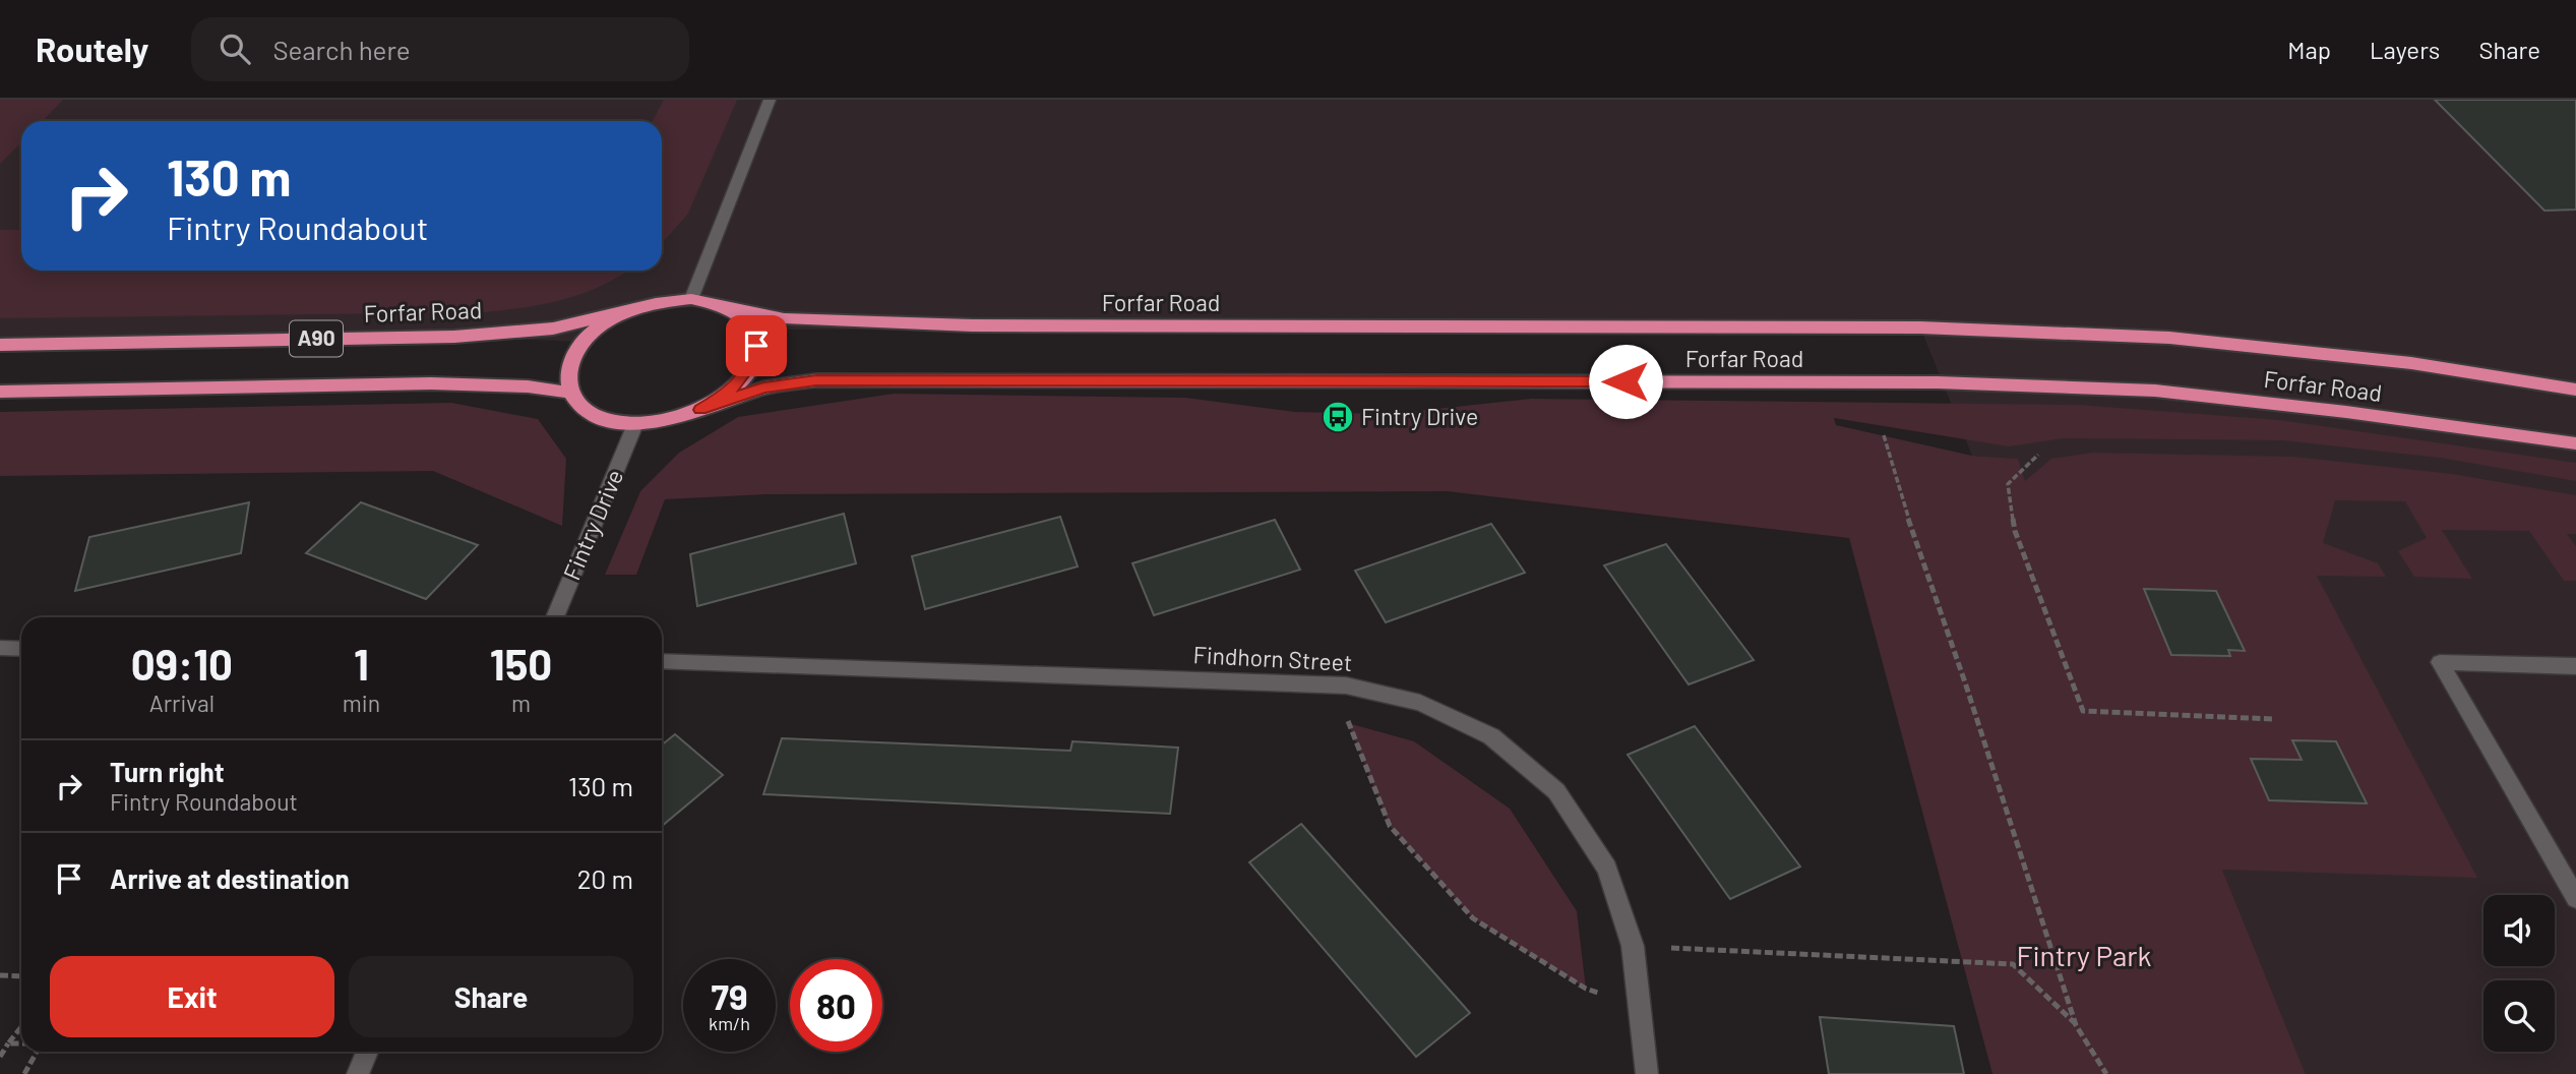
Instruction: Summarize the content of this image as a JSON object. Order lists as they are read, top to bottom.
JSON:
{
  "streets": {
    "highway": ["Forfar Road", "A90"],
    "street": ["Fintry Drive", "Findhorn Street"]
  },
  "crossings": [
    ["Forfar Road", "A90"],
    ["Forfar Road", "Fintry Drive"],
    ["A90", "Fintry Drive"]
  ],
  "parks": ["Fintry Park"],
  "places": {
    "bus stop": ["Fintry Drive"]
  },
  "page": {
    "header": "Routely",
    "search": "Search here",
    "nav": ["Map", "Layers", "Share"],
    "turn": ["130 m", "Fintry Roundabout"],
    "eta": [
      "09:10",
      "Arrival",
      "1",
      "min",
      "150",
      "m"
    ],
    "list": [
      {
        "name": "Turn right",
        "note": "Fintry Roundabout",
        "value": "130 m"
      },
      {
        "name": "Arrive at destination",
        "value": "20 m"
      }
    ],
    "buttons": ["Exit", "Share"],
    "speed": "79 km/h",
    "limit": "80"
  }
}
